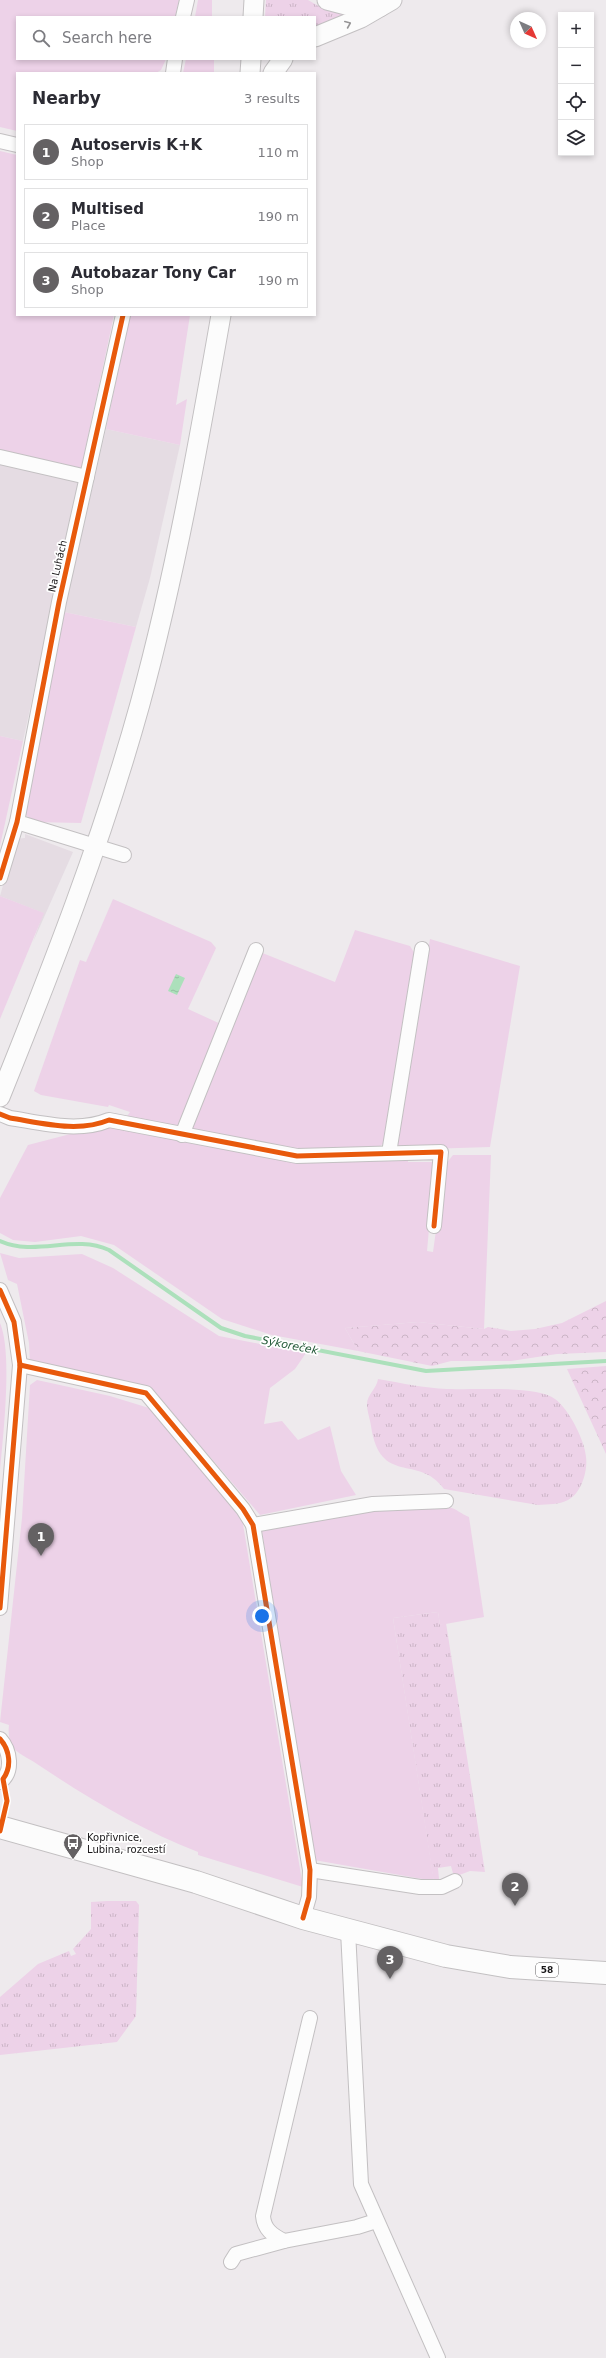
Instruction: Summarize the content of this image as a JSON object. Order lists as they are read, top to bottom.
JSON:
{
  "streets": {
    "main road": ["58"],
    "street": ["Na Luhách"]
  },
  "water": ["Sýkoreček"],
  "places": {
    "bus stop": ["Kopřivnice, Lubina, rozcestí"]
  },
  "north": "bottom right",
  "page": {
    "map_buttons": ["+", "−"],
    "search": "Search here",
    "heading": ["Nearby", "3 results"],
    "list": [
      {
        "mark": "1",
        "name": "Autoservis K+K",
        "note": "Shop",
        "value": "110 m"
      },
      {
        "mark": "2",
        "name": "Multised",
        "note": "Place",
        "value": "190 m"
      },
      {
        "mark": "3",
        "name": "Autobazar Tony Car",
        "note": "Shop",
        "value": "190 m"
      }
    ],
    "pins": ["1", "2", "3"]
  }
}
